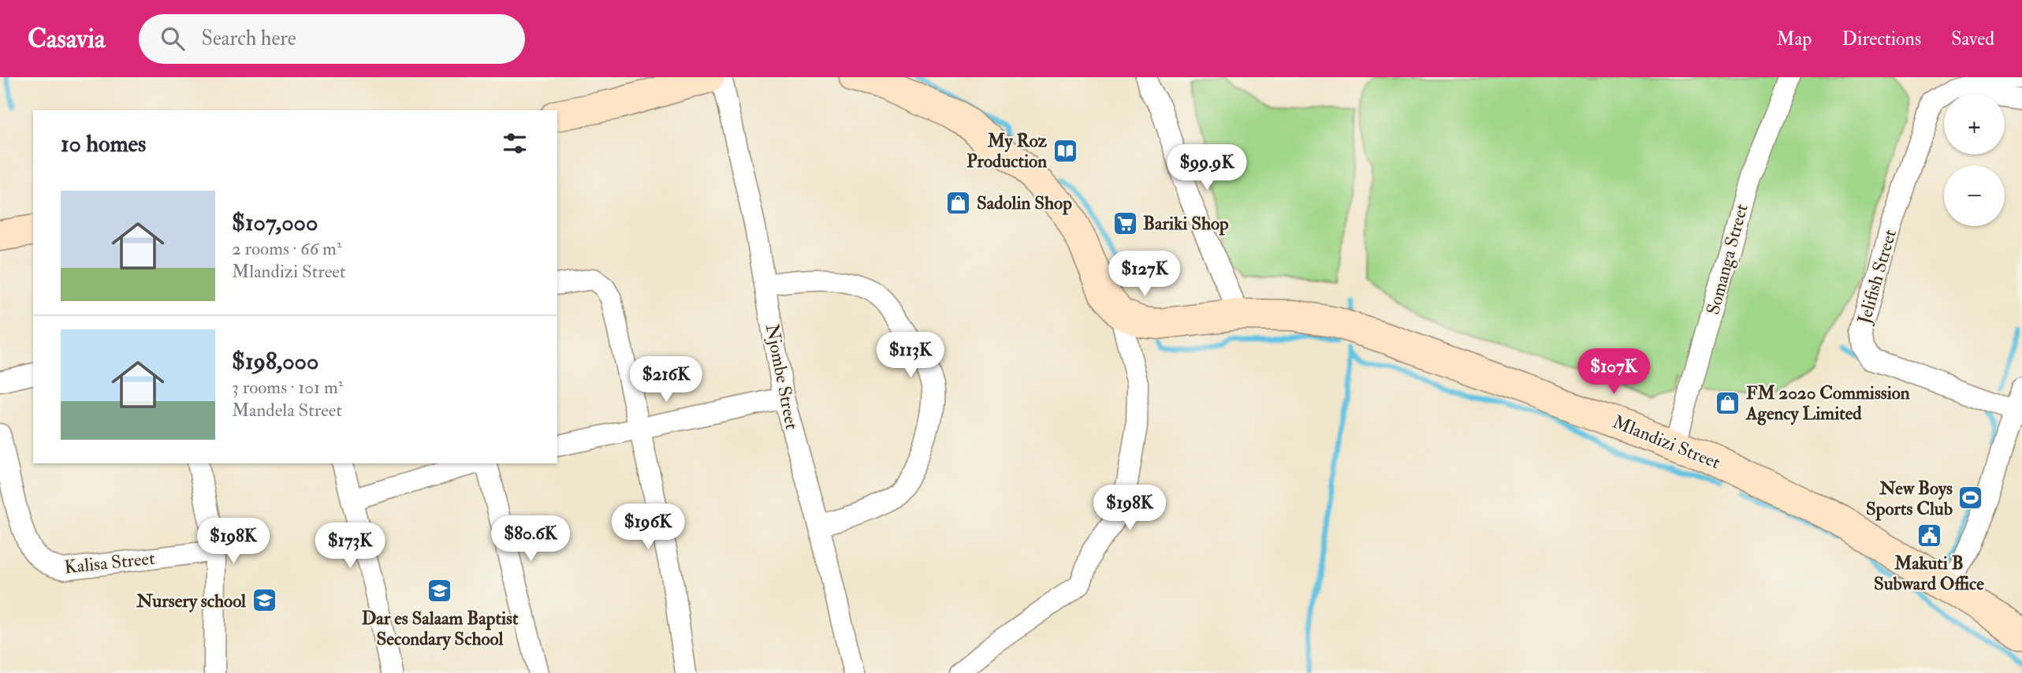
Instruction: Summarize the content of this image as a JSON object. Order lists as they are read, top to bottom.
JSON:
{
  "streets": {
    "street": [
      "Somanga Street",
      "Jelifish Street",
      "Njombe Street",
      "Mlandizi Street",
      "Kalisa Street"
    ]
  },
  "crossings": [
    ["Somanga Street", "Mlandizi Street"]
  ],
  "places": {
    "library": ["My Roz Production"],
    "shop": ["Sadolin Shop", "FM 2020 Commission Agency Limited"],
    "supermarket": ["Bariki Shop"],
    "sports": ["New Boys Sports Club"],
    "public building": ["Makuti B Subward Office"],
    "school or university": ["Dar es Salaam Baptist Secondary School", "Nursery school"]
  },
  "page": {
    "header": "Casavia",
    "search": "Search here",
    "nav": ["Map", "Directions", "Saved"],
    "map_buttons": ["+", "−"],
    "heading": "10 homes",
    "price": [
      "$99.9K",
      "$127K",
      "$113K",
      "$107K",
      "$216K",
      "$198K",
      "$196K",
      "$80.6K",
      "$198K",
      "$173K"
    ],
    "list": [
      {
        "name": "$107,000",
        "note": "2 rooms · 66 m² · Mlandizi Street"
      },
      {
        "name": "$198,000",
        "note": "3 rooms · 101 m² · Mandela Street"
      }
    ]
  }
}
